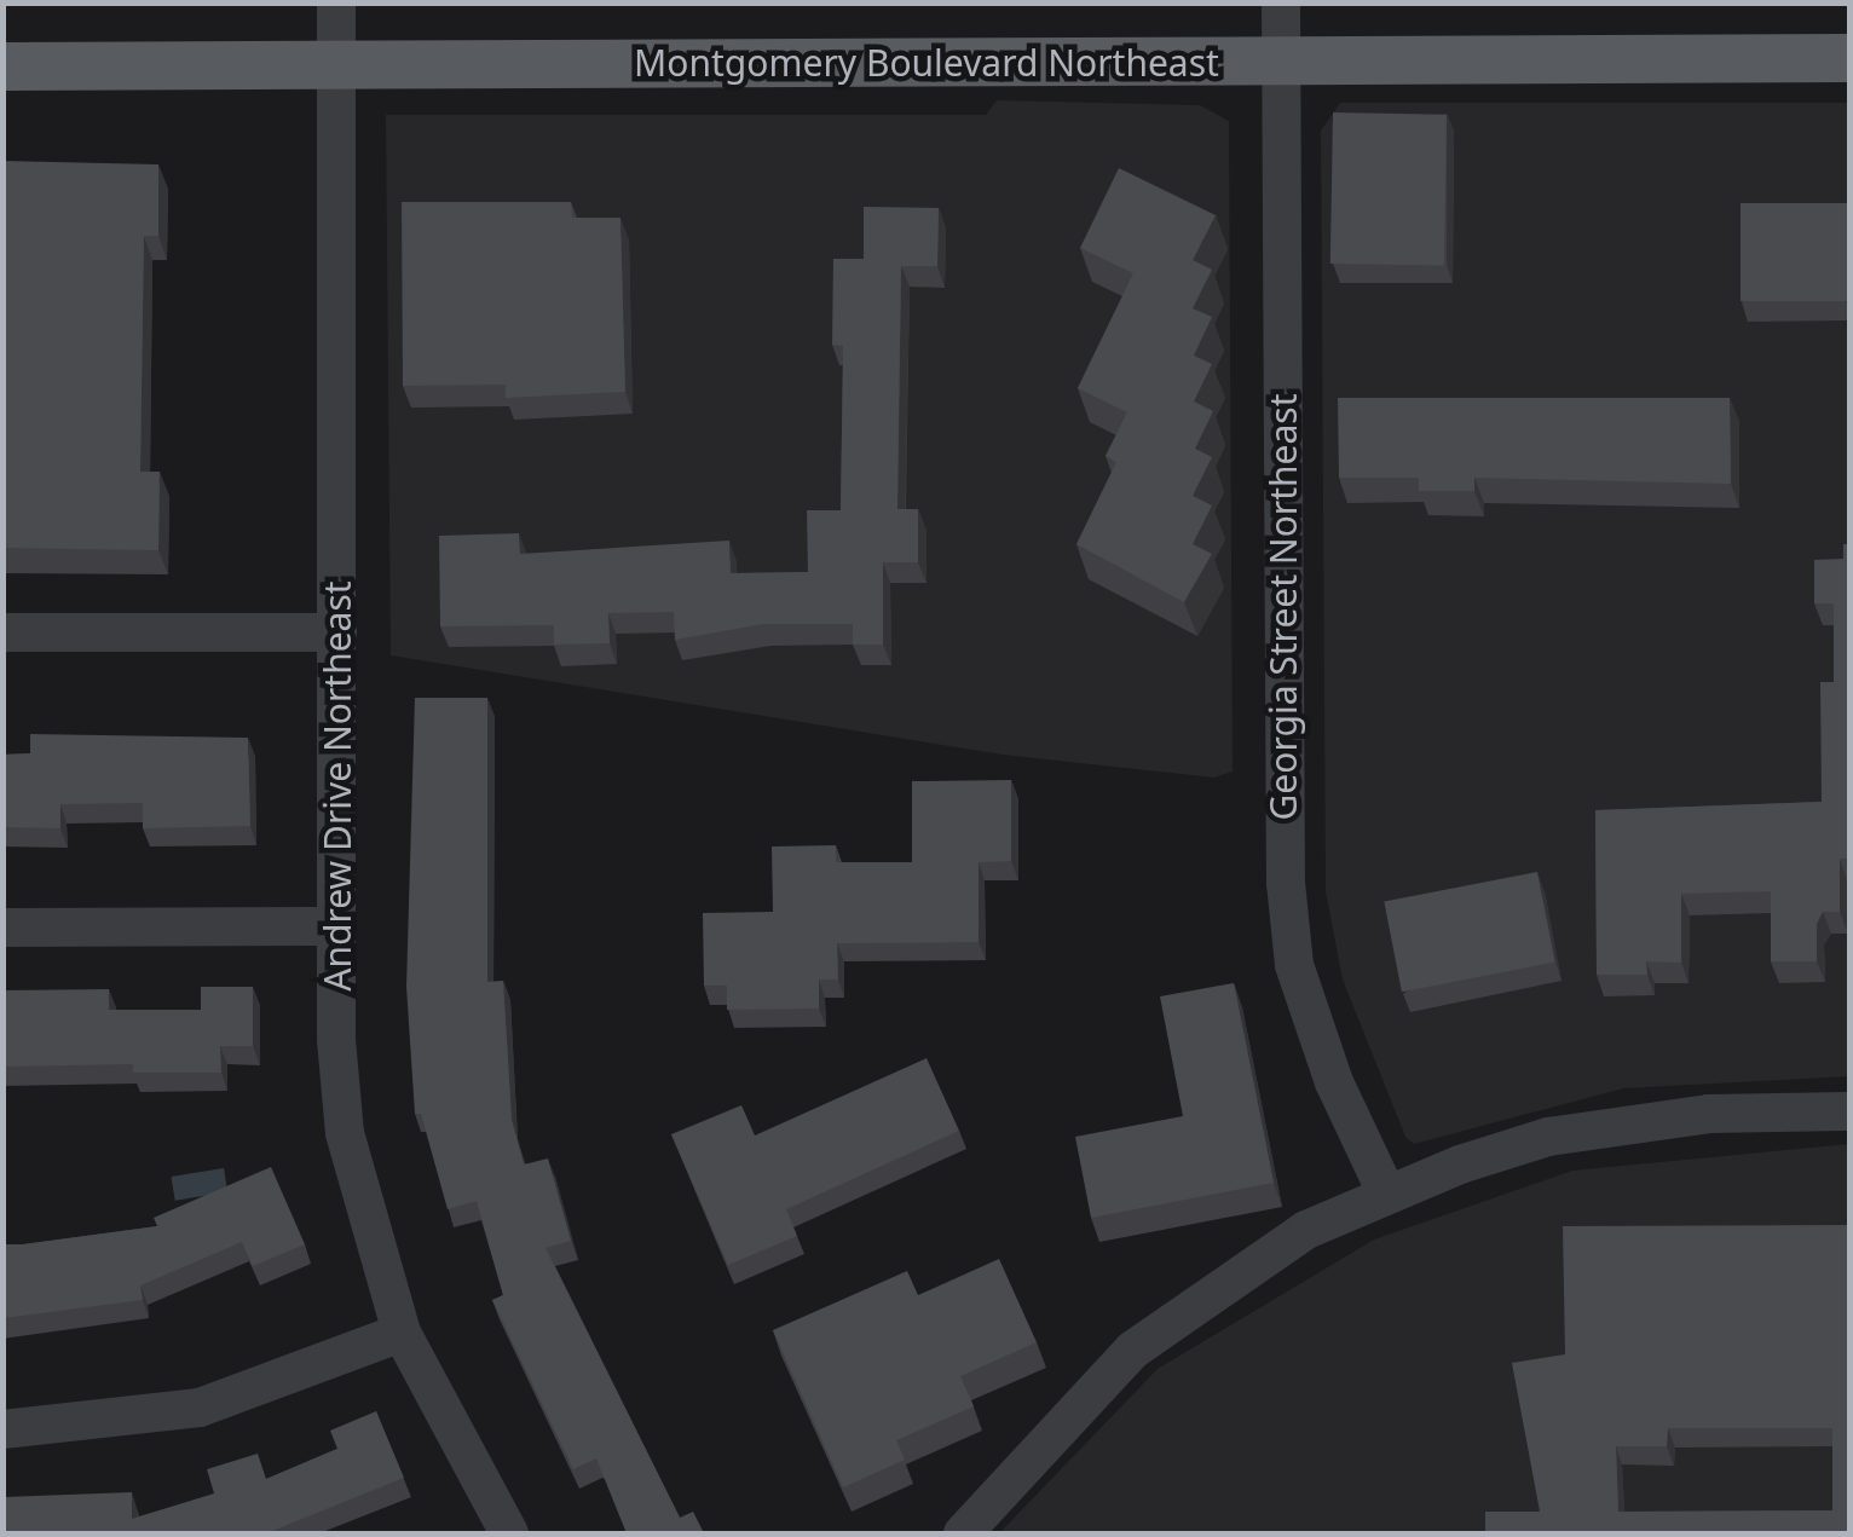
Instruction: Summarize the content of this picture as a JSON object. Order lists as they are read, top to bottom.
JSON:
{
  "streets": {
    "main road": ["Montgomery Boulevard Northeast"],
    "street": ["Georgia Street Northeast", "Andrew Drive Northeast"]
  },
  "crossings": [
    ["Montgomery Boulevard Northeast", "Georgia Street Northeast"],
    ["Montgomery Boulevard Northeast", "Andrew Drive Northeast"]
  ]
}
